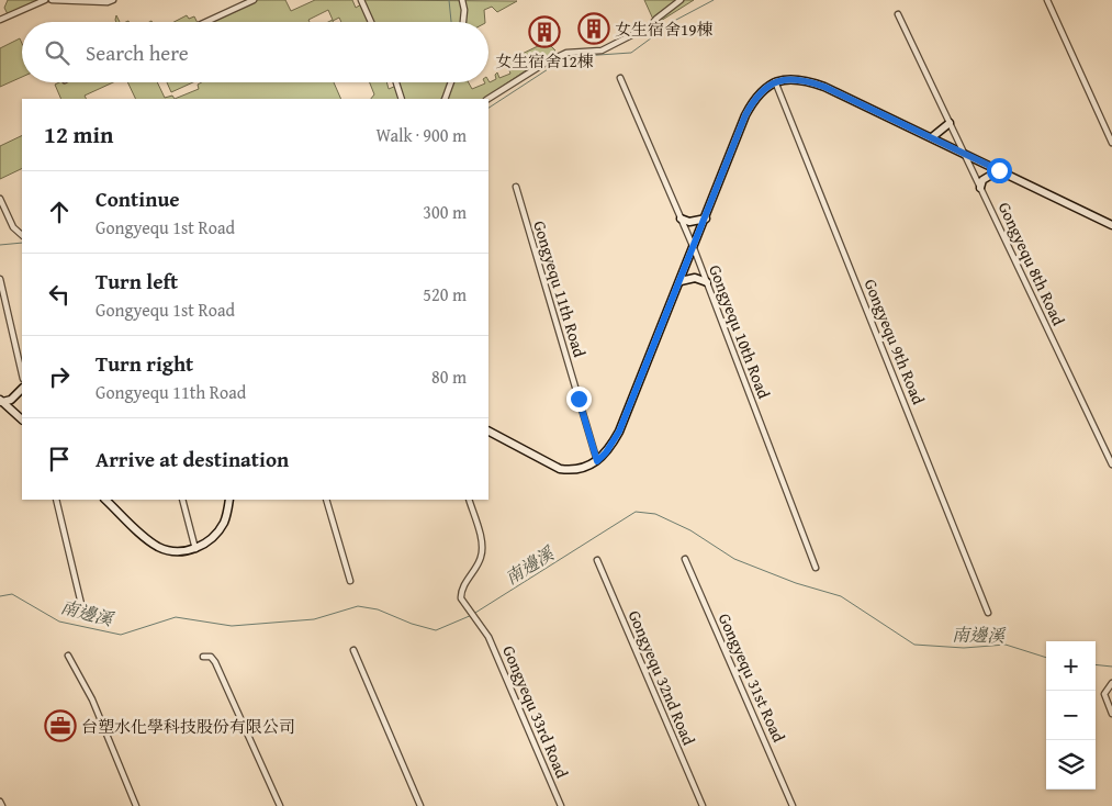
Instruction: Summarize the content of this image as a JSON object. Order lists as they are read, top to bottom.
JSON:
{
  "streets": {
    "street": [
      "Gongyequ 8th Road",
      "Gongyequ 11th Road",
      "Gongyequ 10th Road",
      "Gongyequ 9th Road",
      "Gongyequ 32nd Road",
      "Gongyequ 31st Road",
      "Gongyequ 33rd Road"
    ]
  },
  "water": ["南邊溪"],
  "places": {
    "building": ["女生宿舍19棟", "女生宿舍12棟"],
    "office": ["台塑水化學科技股份有限公司"]
  },
  "page": {
    "search": "Search here",
    "heading": ["12 min", "Walk · 900 m"],
    "list": [
      ["Continue", "Gongyequ 1st Road", "300 m"],
      ["Turn left", "Gongyequ 1st Road", "520 m"],
      ["Turn right", "Gongyequ 11th Road", "80 m"],
      "Arrive at destination"
    ],
    "map_buttons": ["+", "−"]
  }
}
